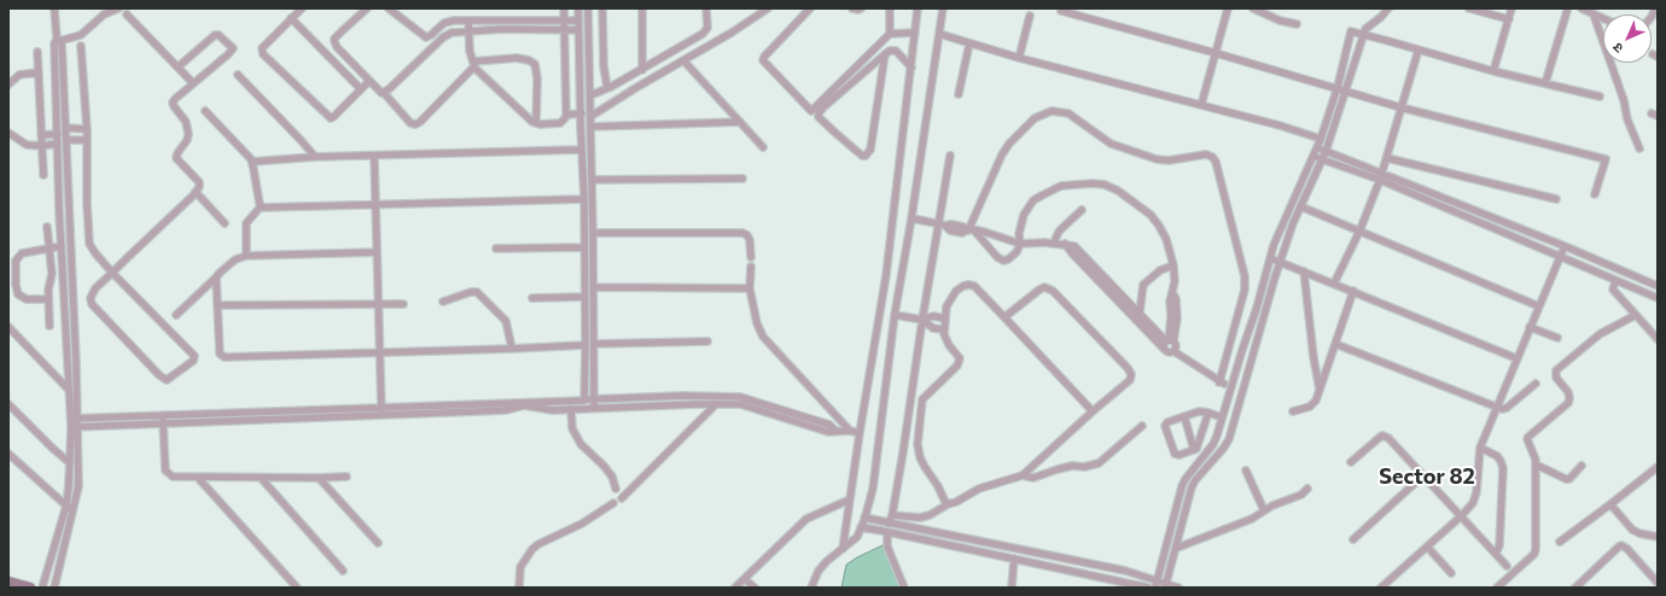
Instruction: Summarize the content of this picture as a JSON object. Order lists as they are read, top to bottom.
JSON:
{
  "districts": ["Sector 82"],
  "north": "bottom left"
}
